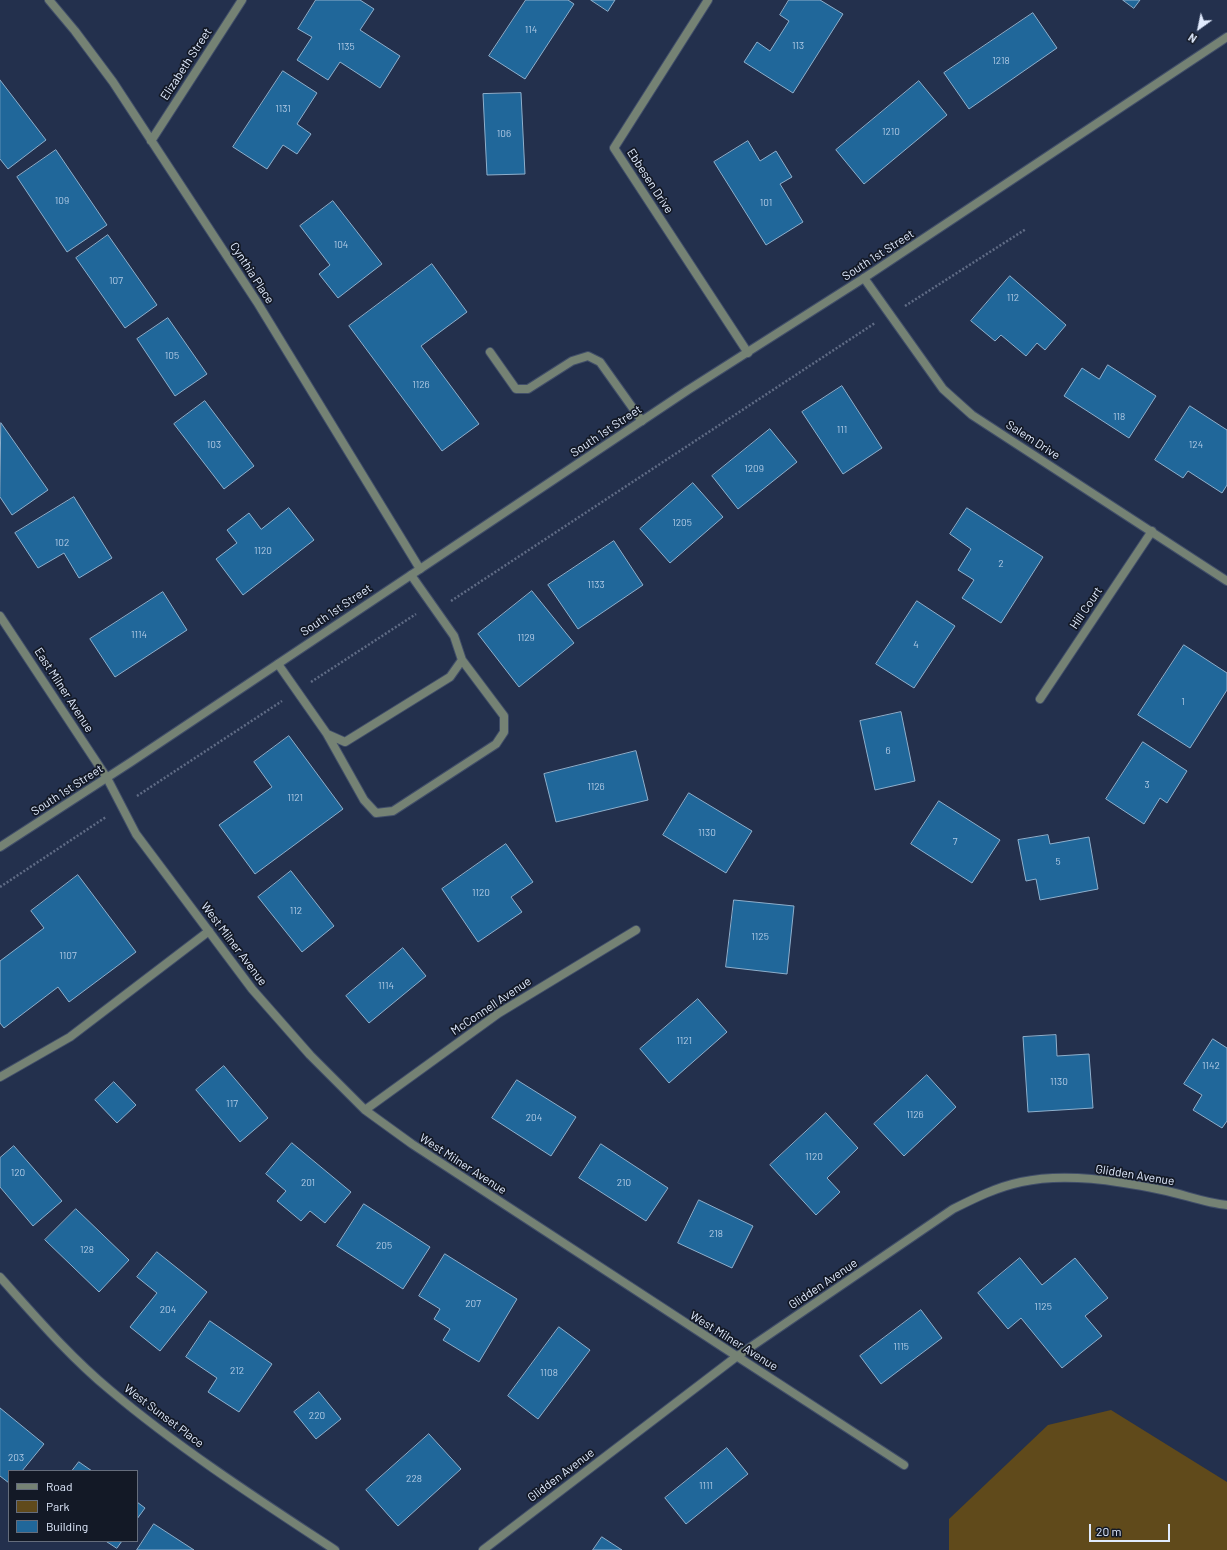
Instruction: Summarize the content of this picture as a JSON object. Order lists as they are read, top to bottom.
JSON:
{
  "streets": {
    "street": [
      "Elizabeth Street",
      "Ebbesen Drive",
      "South 1st Street",
      "Cynthia Place",
      "Salem Drive",
      "Hill Court",
      "East Milner Avenue",
      "West Milner Avenue",
      "McConnell Avenue",
      "Glidden Avenue",
      "West Sunset Place"
    ]
  },
  "crossings": [
    ["Elizabeth Street", "Cynthia Place"],
    ["Ebbesen Drive", "South 1st Street"],
    ["South 1st Street", "Cynthia Place"],
    ["South 1st Street", "Salem Drive"],
    ["South 1st Street", "East Milner Avenue"],
    ["South 1st Street", "West Milner Avenue"],
    ["Salem Drive", "Hill Court"],
    ["East Milner Avenue", "West Milner Avenue"],
    ["West Milner Avenue", "McConnell Avenue"],
    ["West Milner Avenue", "Glidden Avenue"]
  ],
  "house_numbers": [
    "114",
    "113",
    "1135",
    "1218",
    "1131",
    "1210",
    "106",
    "109",
    "101",
    "104",
    "107",
    "112",
    "105",
    "1126",
    "118",
    "111",
    "103",
    "124",
    "1209",
    "1205",
    "102",
    "1120",
    "2",
    "1133",
    "1114",
    "1129",
    "4",
    "1",
    "6",
    "3",
    "1126",
    "1121",
    "1130",
    "7",
    "5",
    "1120",
    "112",
    "1125",
    "1107",
    "1114",
    "1121",
    "1142",
    "1130",
    "117",
    "1126",
    "204",
    "1120",
    "120",
    "201",
    "210",
    "218",
    "205",
    "128",
    "207",
    "1125",
    "204",
    "1115",
    "212",
    "1108",
    "220",
    "203",
    "228",
    "1111"
  ],
  "legend": ["Road", "Park", "Building"],
  "scale_bar": "20 m",
  "north": "bottom left"
}
